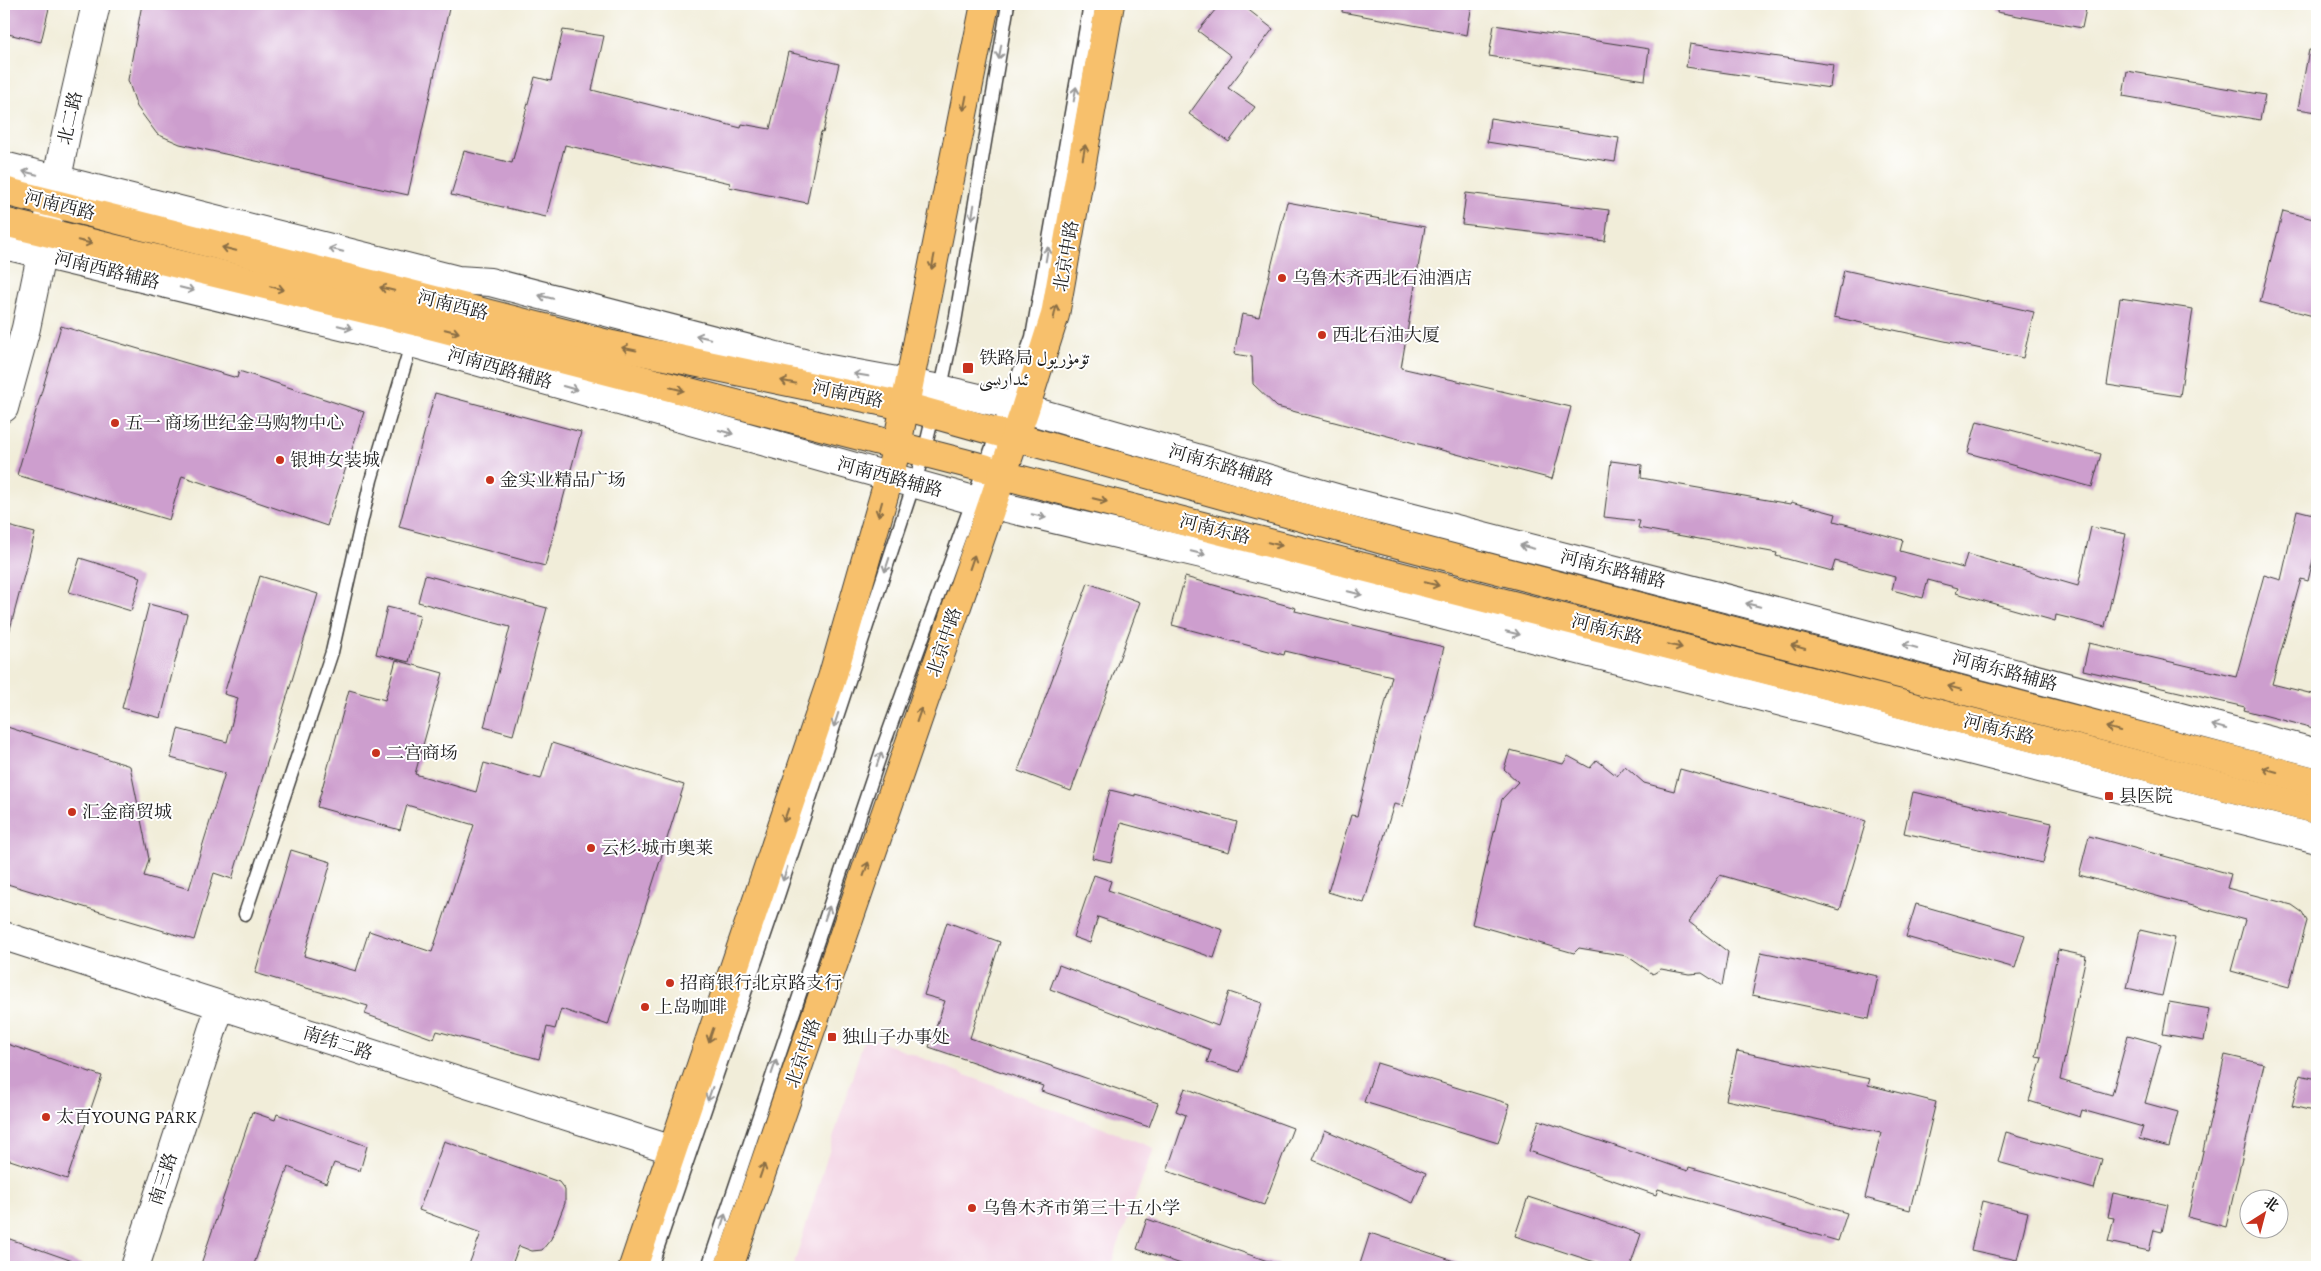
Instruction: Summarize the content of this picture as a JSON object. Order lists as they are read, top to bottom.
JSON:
{
  "streets": {
    "main road": ["河南西路", "北京中路", "河南东路"],
    "street": [
      "北二路",
      "河南西路辅路",
      "河南东路辅路",
      "南纬二路",
      "南三路"
    ]
  },
  "crossings": [
    ["北二路", "河南西路"],
    ["北二路", "河南西路辅路"],
    ["河南西路", "河南西路辅路"],
    ["河南西路", "河南东路"],
    ["北京中路", "河南西路辅路"],
    ["北京中路", "河南东路辅路"],
    ["北京中路", "河南东路"],
    ["河南东路辅路", "河南东路"],
    ["南纬二路", "南三路"]
  ],
  "one_way": ["河南西路"],
  "places": {
    "other": [
      "乌鲁木齐西北石油酒店",
      "西北石油大厦",
      "五一 商场世纪金马购物中心",
      "银坤女装城",
      "金实业精品广场",
      "二宫商场",
      "汇金商贸城",
      "云杉·城市奥莱",
      "招商银行北京路支行",
      "上岛咖啡",
      "太百YOUNG PARK",
      "乌鲁木齐市第三十五小学"
    ],
    "transit": ["铁路局 تۆمۈريول ئىدارىسى", "县医院", "独山子办事处"]
  },
  "north": "top right"
}
